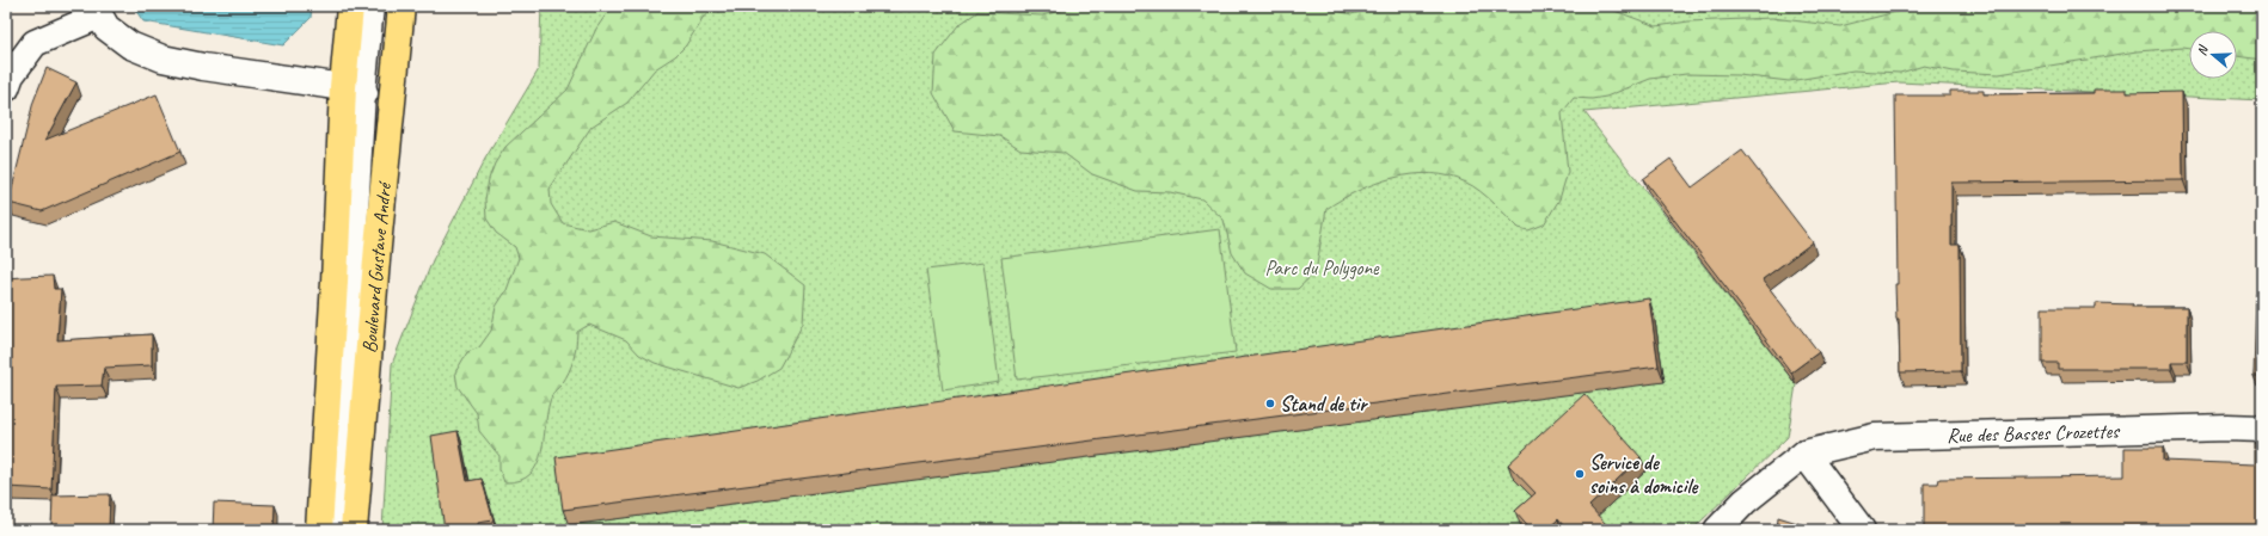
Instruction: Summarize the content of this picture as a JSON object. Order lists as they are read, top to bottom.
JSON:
{
  "streets": {
    "main road": ["Boulevard Gustave André"],
    "street": ["Rue des Basses Crozettes"]
  },
  "parks": ["Parc du Polygone"],
  "places": ["Stand de tir", "Service de soins à domicile"],
  "north": "left"
}
